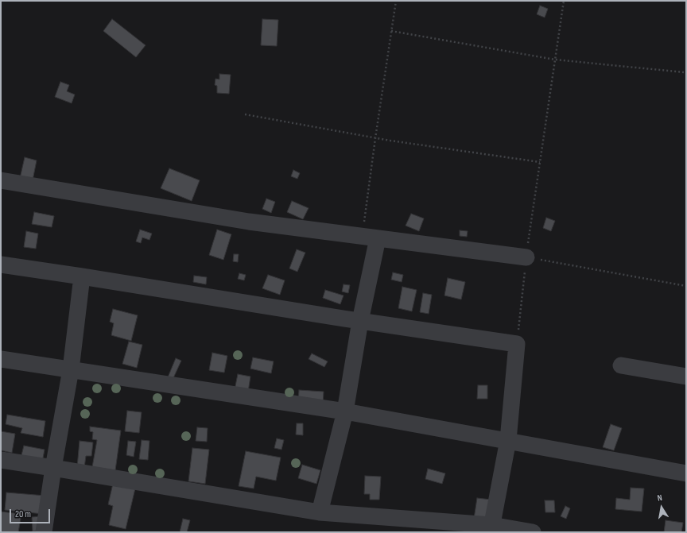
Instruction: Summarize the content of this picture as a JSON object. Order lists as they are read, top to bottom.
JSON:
{
  "scale_bar": "20 m",
  "north": "top"
}
